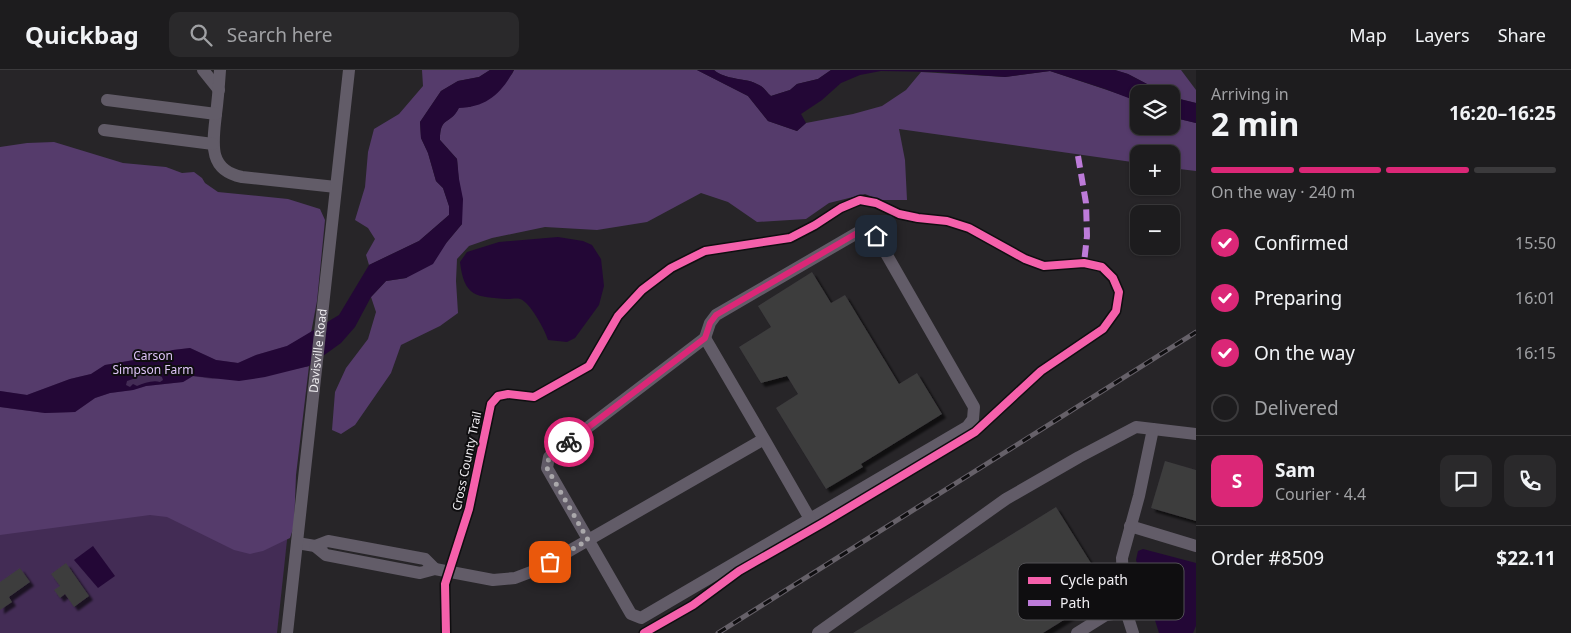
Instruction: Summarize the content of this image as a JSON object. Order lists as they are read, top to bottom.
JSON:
{
  "streets": {
    "street": ["Davisville Road"],
    "cycle path": ["Cross County Trail"]
  },
  "parks": ["Carson Simpson Farm"],
  "legend": ["Cycle path", "Path"],
  "page": {
    "header": "Quickbag",
    "search": "Search here",
    "nav": ["Map", "Layers", "Share"],
    "heading": ["2 min", "Arriving in", "16:20–16:25"],
    "panel": [
      "Sam",
      "Courier · 4.4",
      "Order #8509",
      "$22.11"
    ],
    "map_buttons": ["+", "−"],
    "bar": "On the way · 240 m",
    "list": [
      ["Confirmed", "15:50"],
      ["Preparing", "16:01"],
      ["On the way", "16:15"],
      "Delivered"
    ],
    "round": "S"
  }
}
